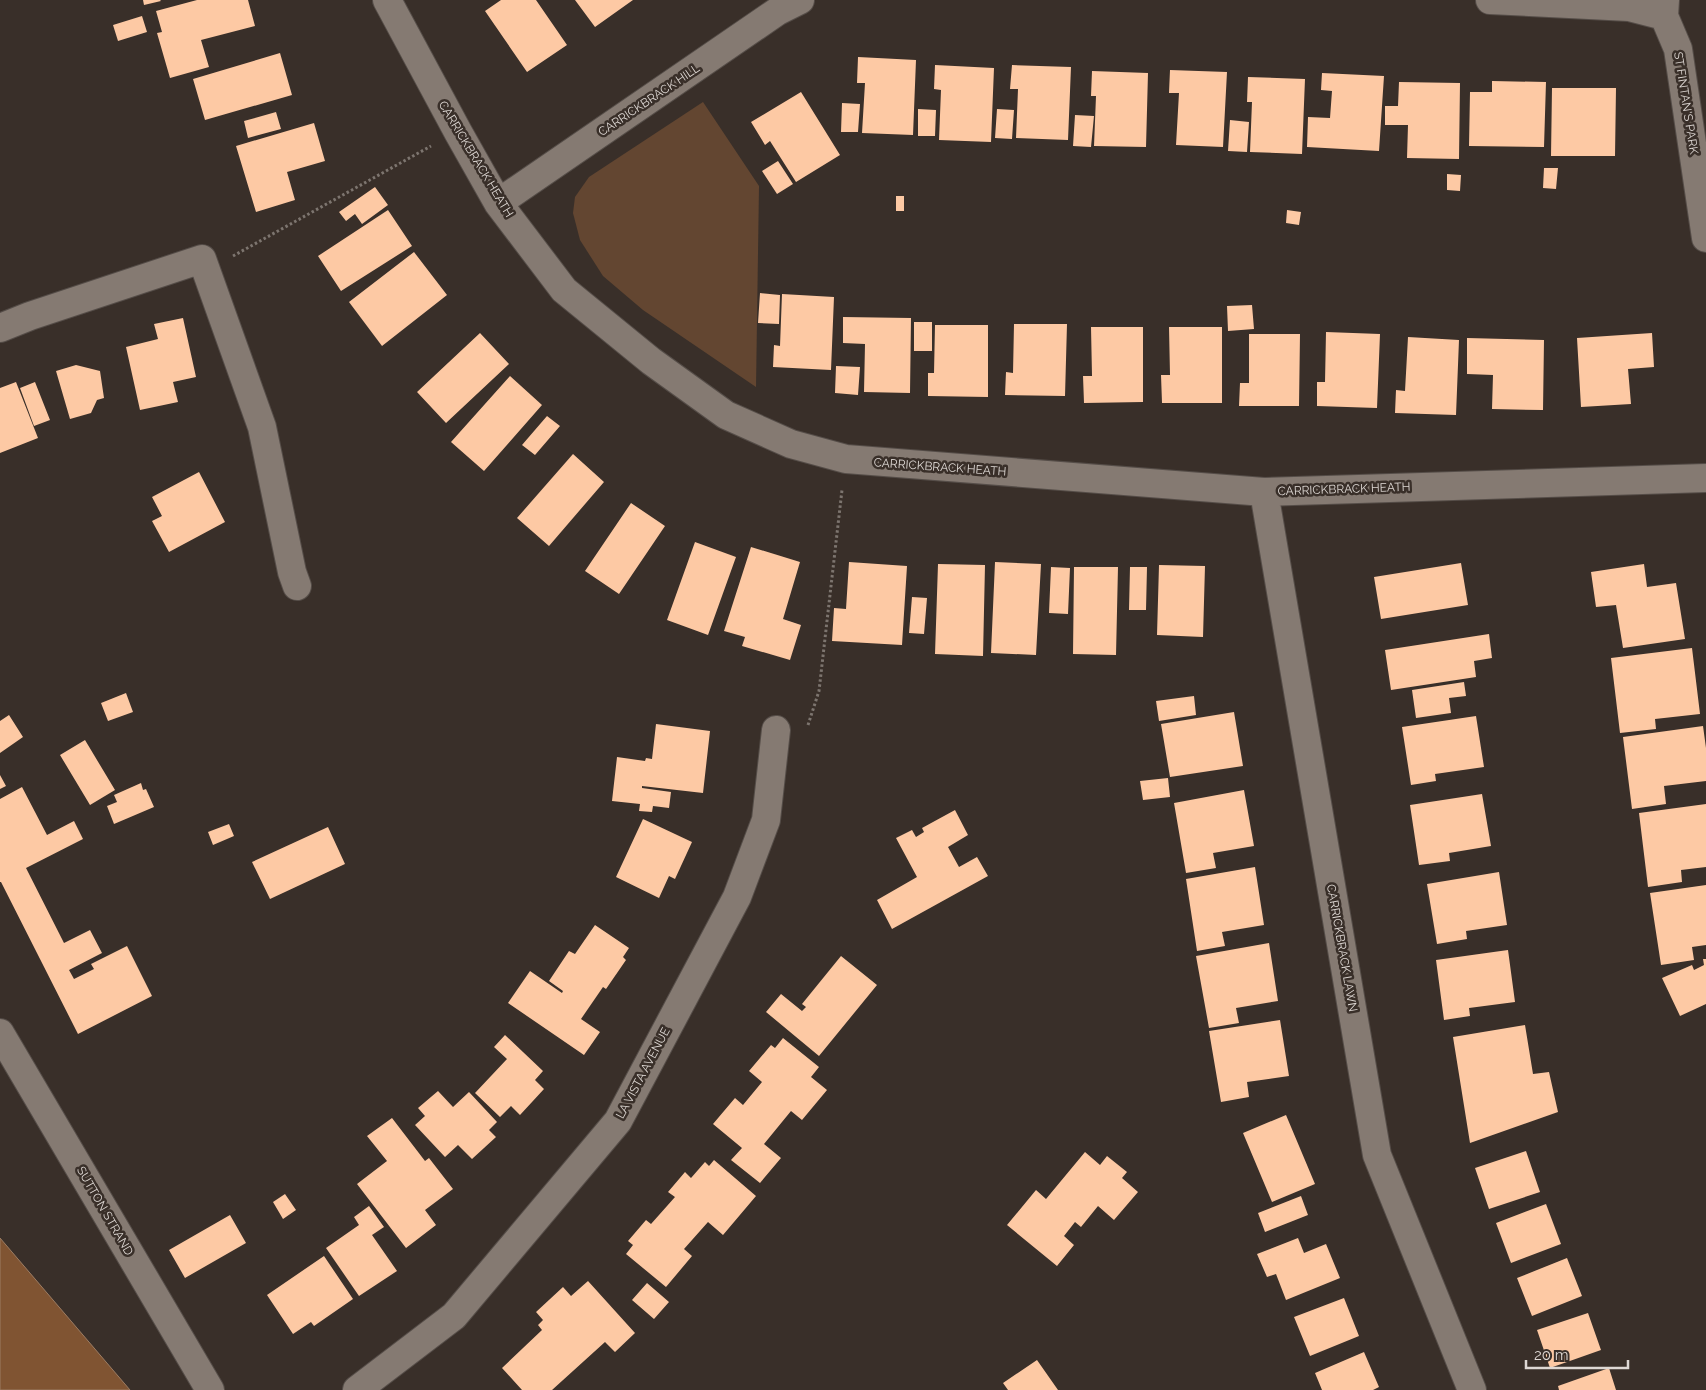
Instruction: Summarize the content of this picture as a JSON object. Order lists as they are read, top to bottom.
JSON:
{
  "streets": {
    "street": [
      "CARRICKBRACK HILL",
      "ST FINTAN'S PARK",
      "CARRICKBRACK HEATH",
      "CARRICKBRACK LAWN",
      "LA VISTA AVENUE",
      "SUTTON STRAND"
    ]
  },
  "crossings": [
    ["CARRICKBRACK HILL", "CARRICKBRACK HEATH"],
    ["CARRICKBRACK HEATH", "CARRICKBRACK LAWN"]
  ],
  "scale_bar": "20 m"
}
